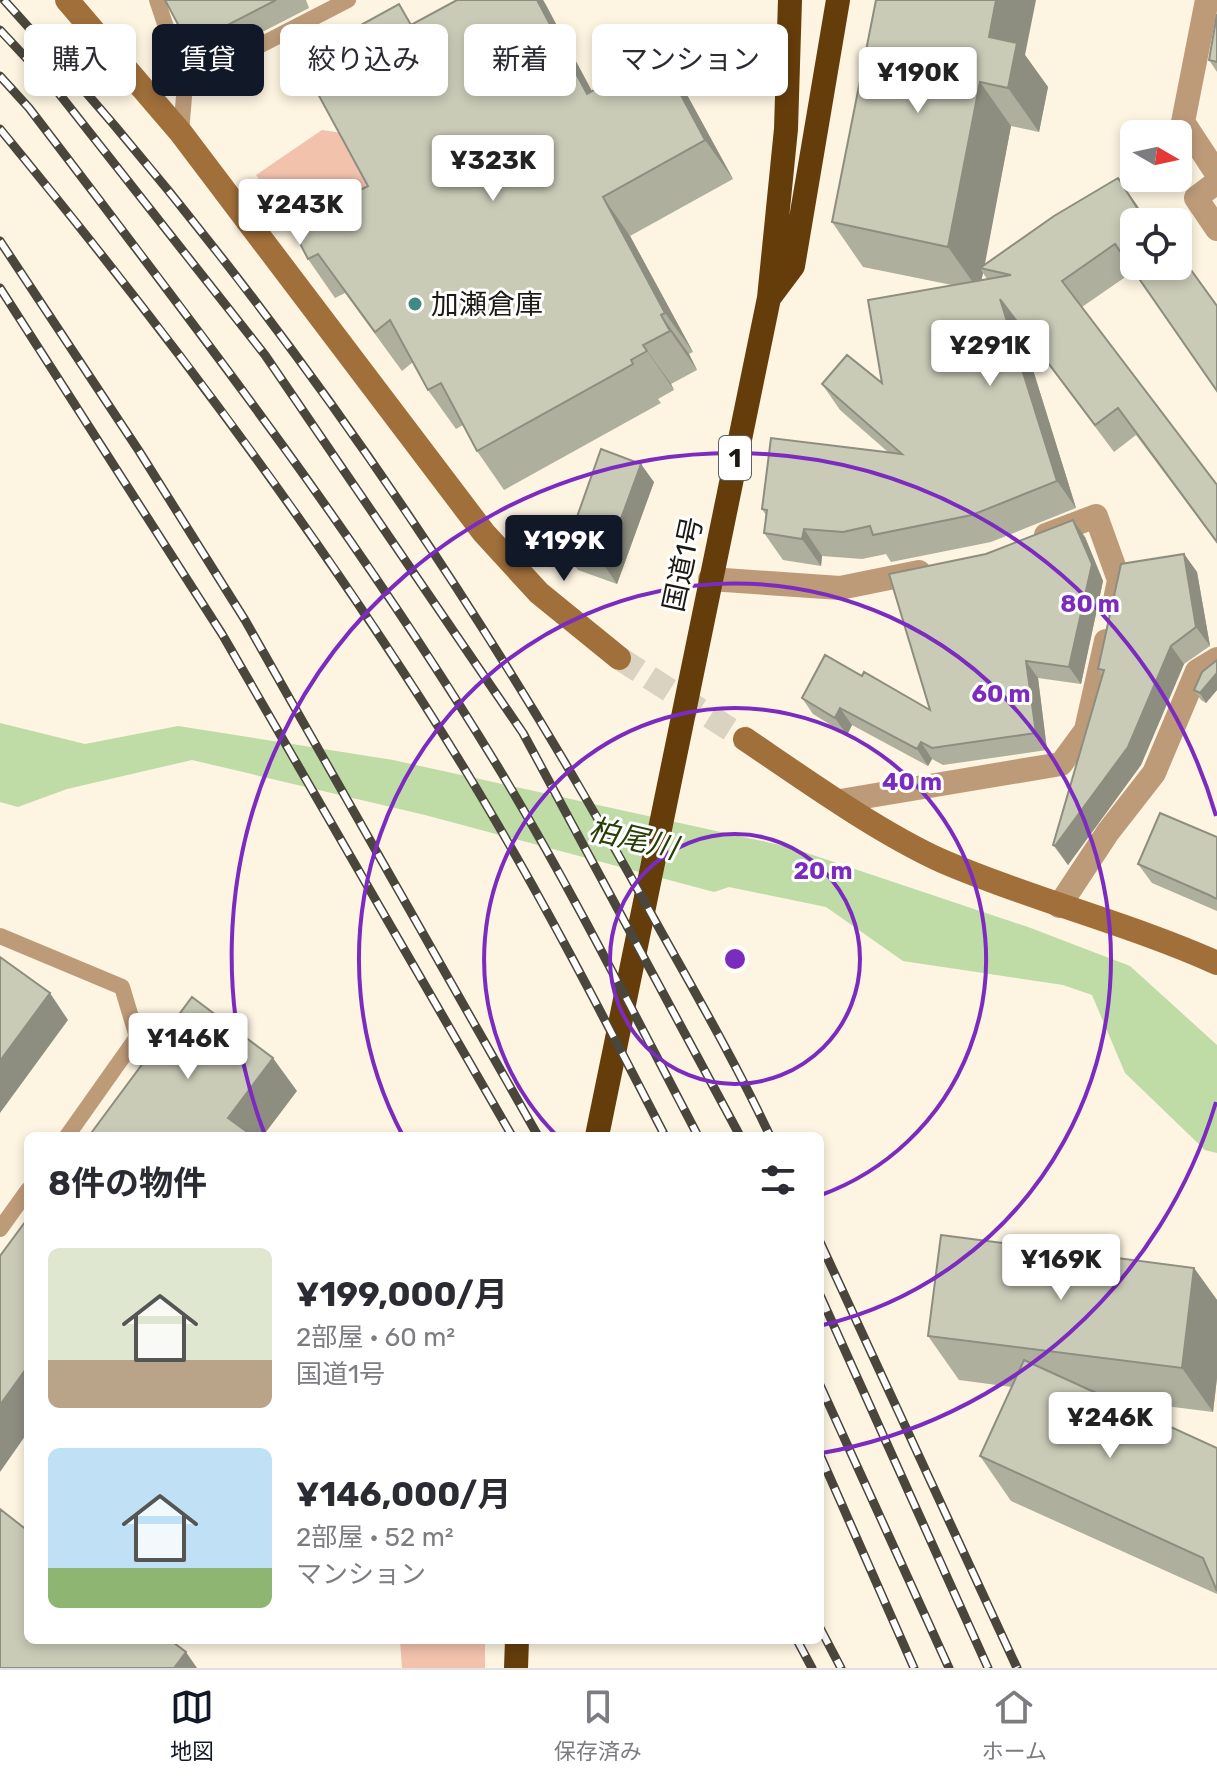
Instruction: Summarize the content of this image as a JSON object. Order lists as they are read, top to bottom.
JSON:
{
  "streets": {
    "highway": ["1", "国道1号"]
  },
  "crossings": [
    ["1", "国道1号"]
  ],
  "water": ["柏尾川"],
  "places": ["加瀬倉庫"],
  "north": "right",
  "page": {
    "chip": [
      "購入",
      "賃貸",
      "絞り込み",
      "新着",
      "マンション"
    ],
    "price": [
      "¥190K",
      "¥323K",
      "¥243K",
      "¥291K",
      "¥199K",
      "¥146K",
      "¥169K",
      "¥246K"
    ],
    "heading": "8件の物件",
    "list": [
      {
        "name": "¥199,000/月",
        "note": "2部屋 · 60 m² · 国道1号"
      },
      {
        "name": "¥146,000/月",
        "note": "2部屋 · 52 m² · マンション"
      }
    ],
    "tabs": ["地図", "保存済み", "ホーム"]
  },
  "rings": [
    "80 m",
    "60 m",
    "40 m",
    "20 m"
  ]
}
